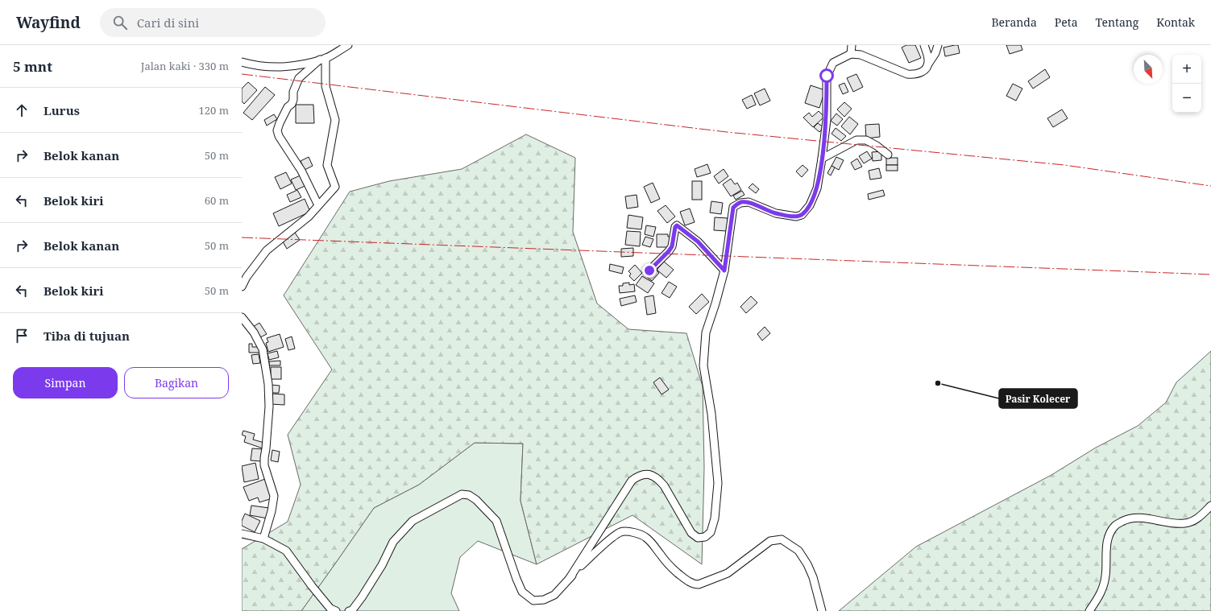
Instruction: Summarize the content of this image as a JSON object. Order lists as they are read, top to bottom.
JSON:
{
  "places": ["Pasir Kolecer"],
  "north": "bottom right",
  "page": {
    "header": "Wayfind",
    "search": "Cari di sini",
    "nav": [
      "Beranda",
      "Peta",
      "Tentang",
      "Kontak"
    ],
    "heading": ["5 mnt", "Jalan kaki · 330 m"],
    "map_buttons": ["+", "−"],
    "list": [
      ["Lurus", "120 m"],
      ["Belok kanan", "50 m"],
      ["Belok kiri", "60 m"],
      ["Belok kanan", "50 m"],
      ["Belok kiri", "50 m"],
      "Tiba di tujuan"
    ],
    "buttons": ["Simpan", "Bagikan"]
  }
}
